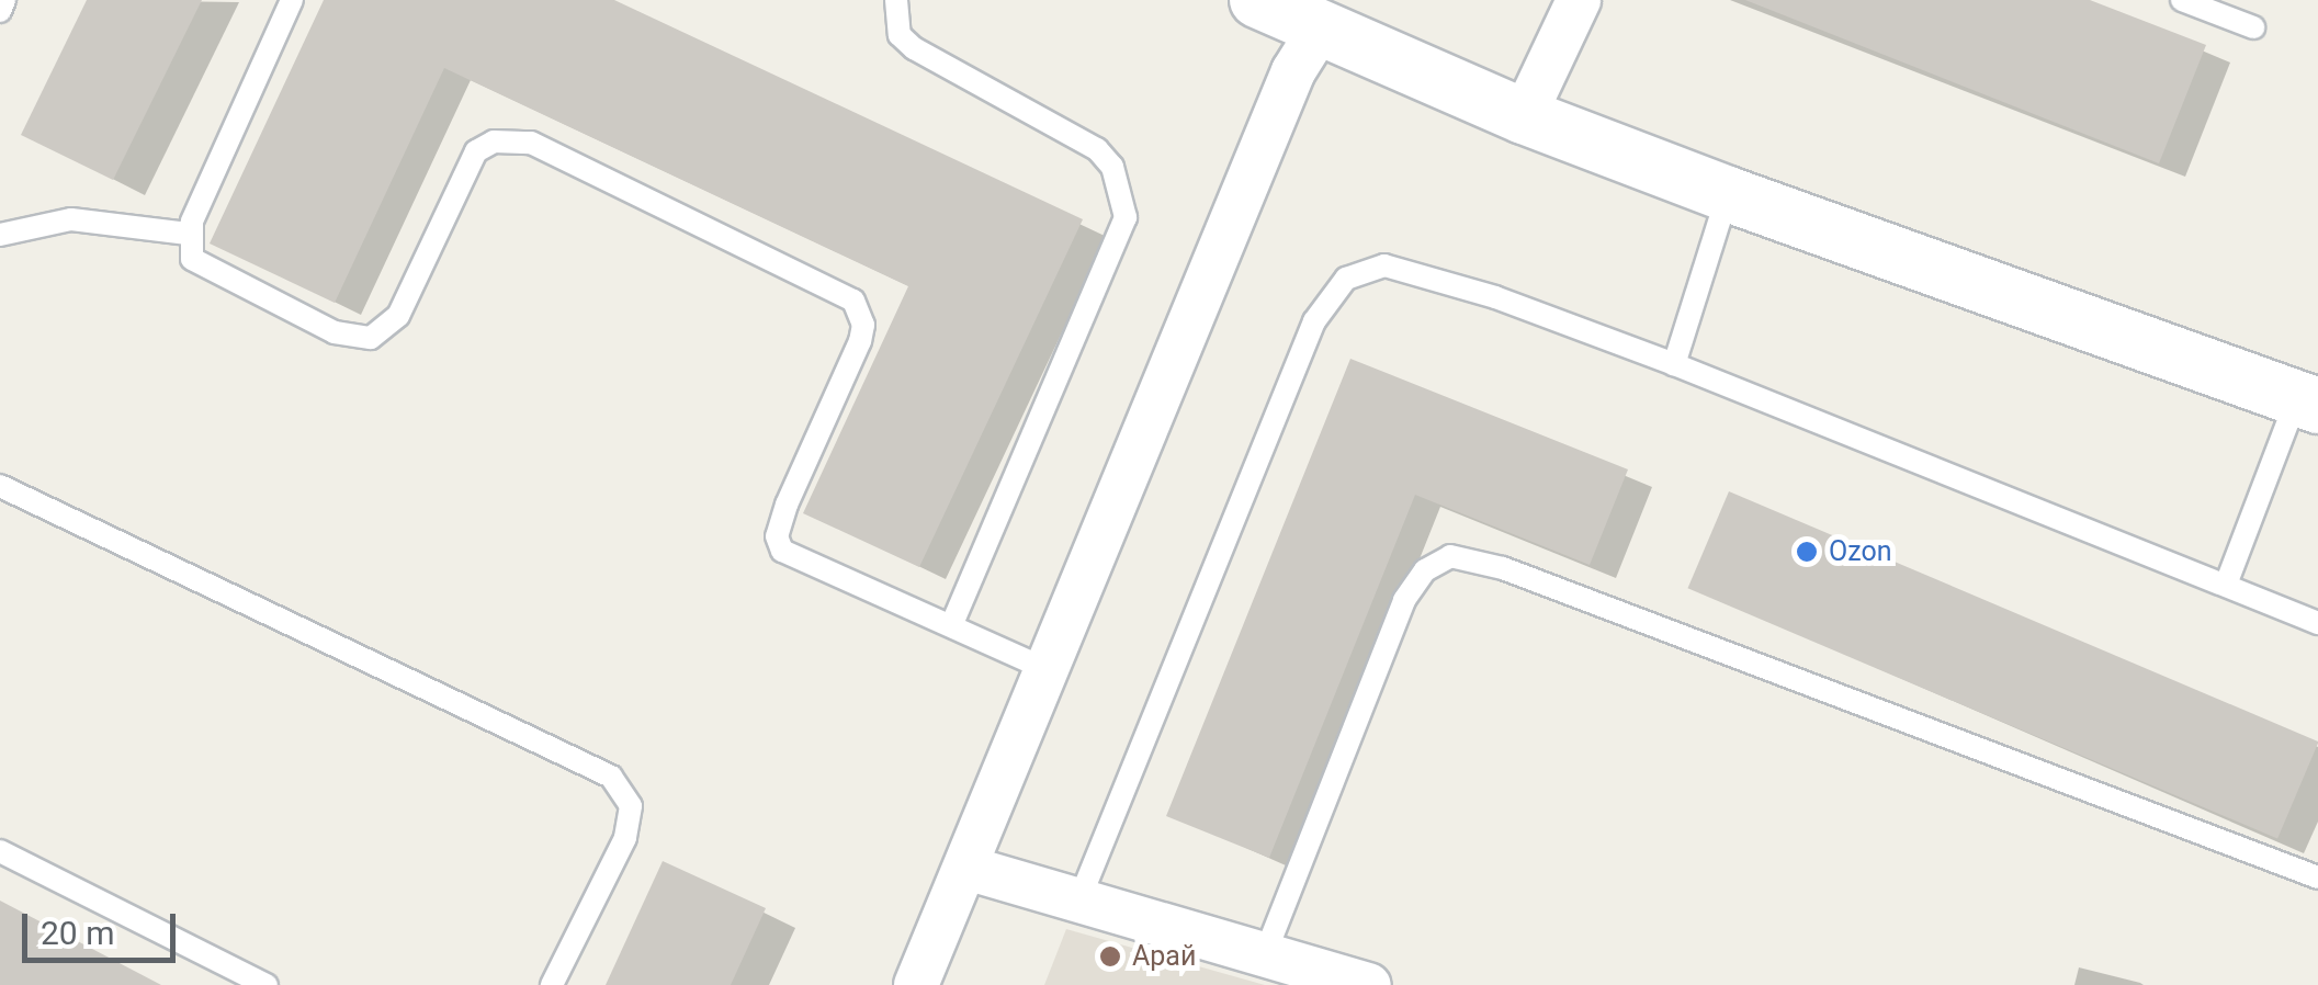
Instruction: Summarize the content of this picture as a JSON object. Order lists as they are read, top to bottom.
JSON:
{
  "places": ["Ozon", "Арай"],
  "scale_bar": "20 m"
}
